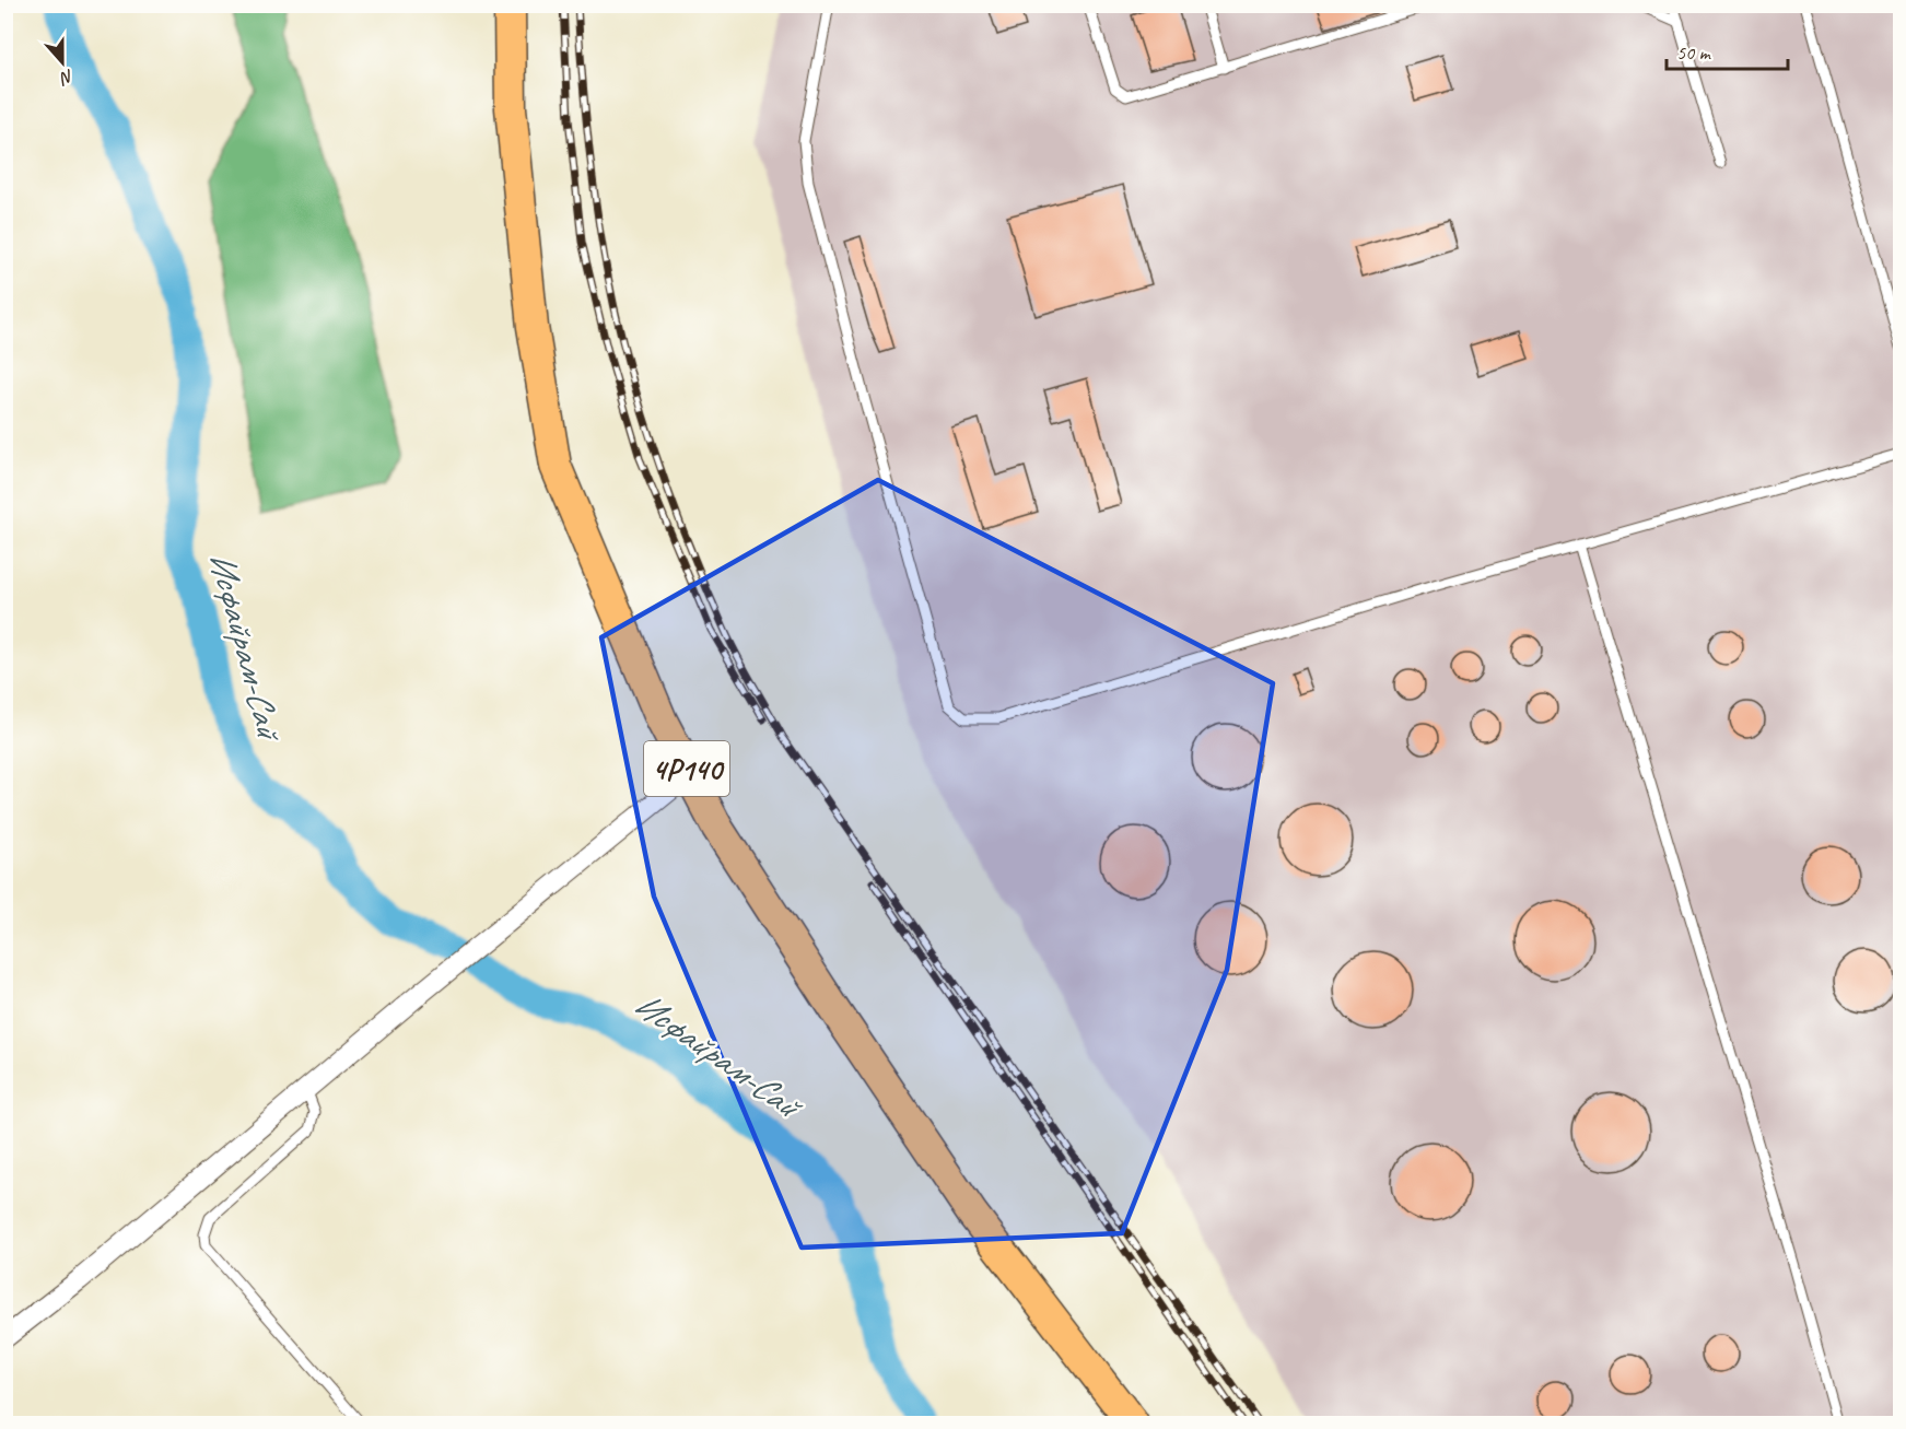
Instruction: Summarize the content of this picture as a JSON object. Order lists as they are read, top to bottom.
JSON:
{
  "streets": {
    "main road": ["4P140"]
  },
  "water": ["Исфайрам-Сай"],
  "scale_bar": "50 m",
  "north": "bottom"
}
